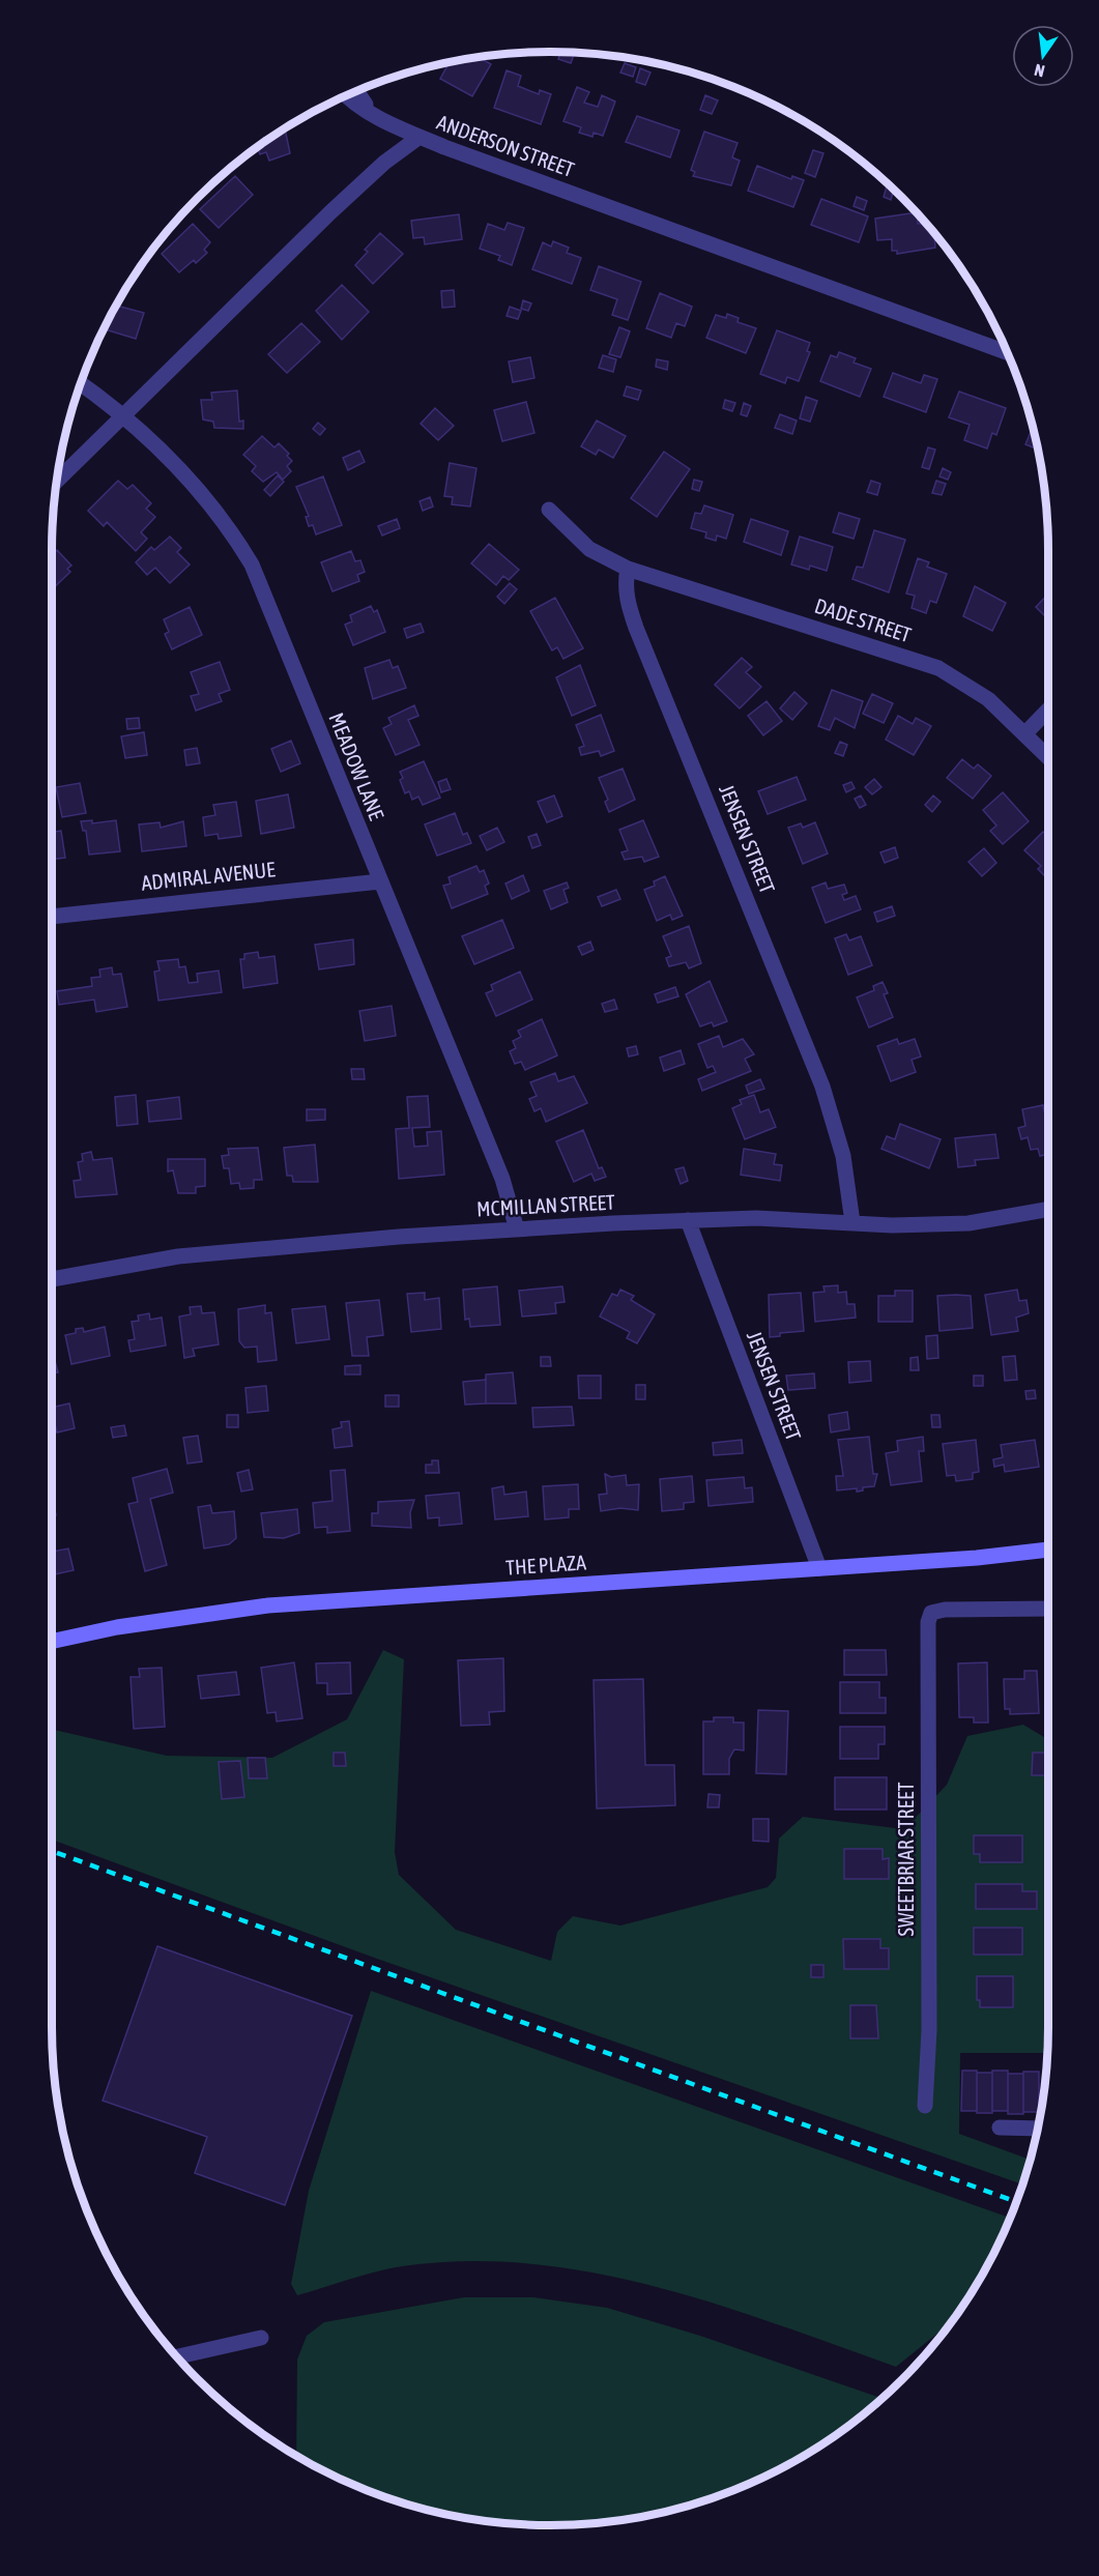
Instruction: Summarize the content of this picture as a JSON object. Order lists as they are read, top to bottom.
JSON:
{
  "streets": {
    "main road": ["THE PLAZA"],
    "street": [
      "ANDERSON STREET",
      "DADE STREET",
      "MEADOW LANE",
      "JENSEN STREET",
      "ADMIRAL AVENUE",
      "MCMILLAN STREET",
      "SWEETBRIAR STREET"
    ]
  },
  "crossings": [
    ["ANDERSON STREET", "MEADOW LANE"],
    ["DADE STREET", "JENSEN STREET"],
    ["MEADOW LANE", "ADMIRAL AVENUE"],
    ["MEADOW LANE", "MCMILLAN STREET"],
    ["JENSEN STREET", "MCMILLAN STREET"],
    ["JENSEN STREET", "THE PLAZA"]
  ],
  "north": "bottom"
}
